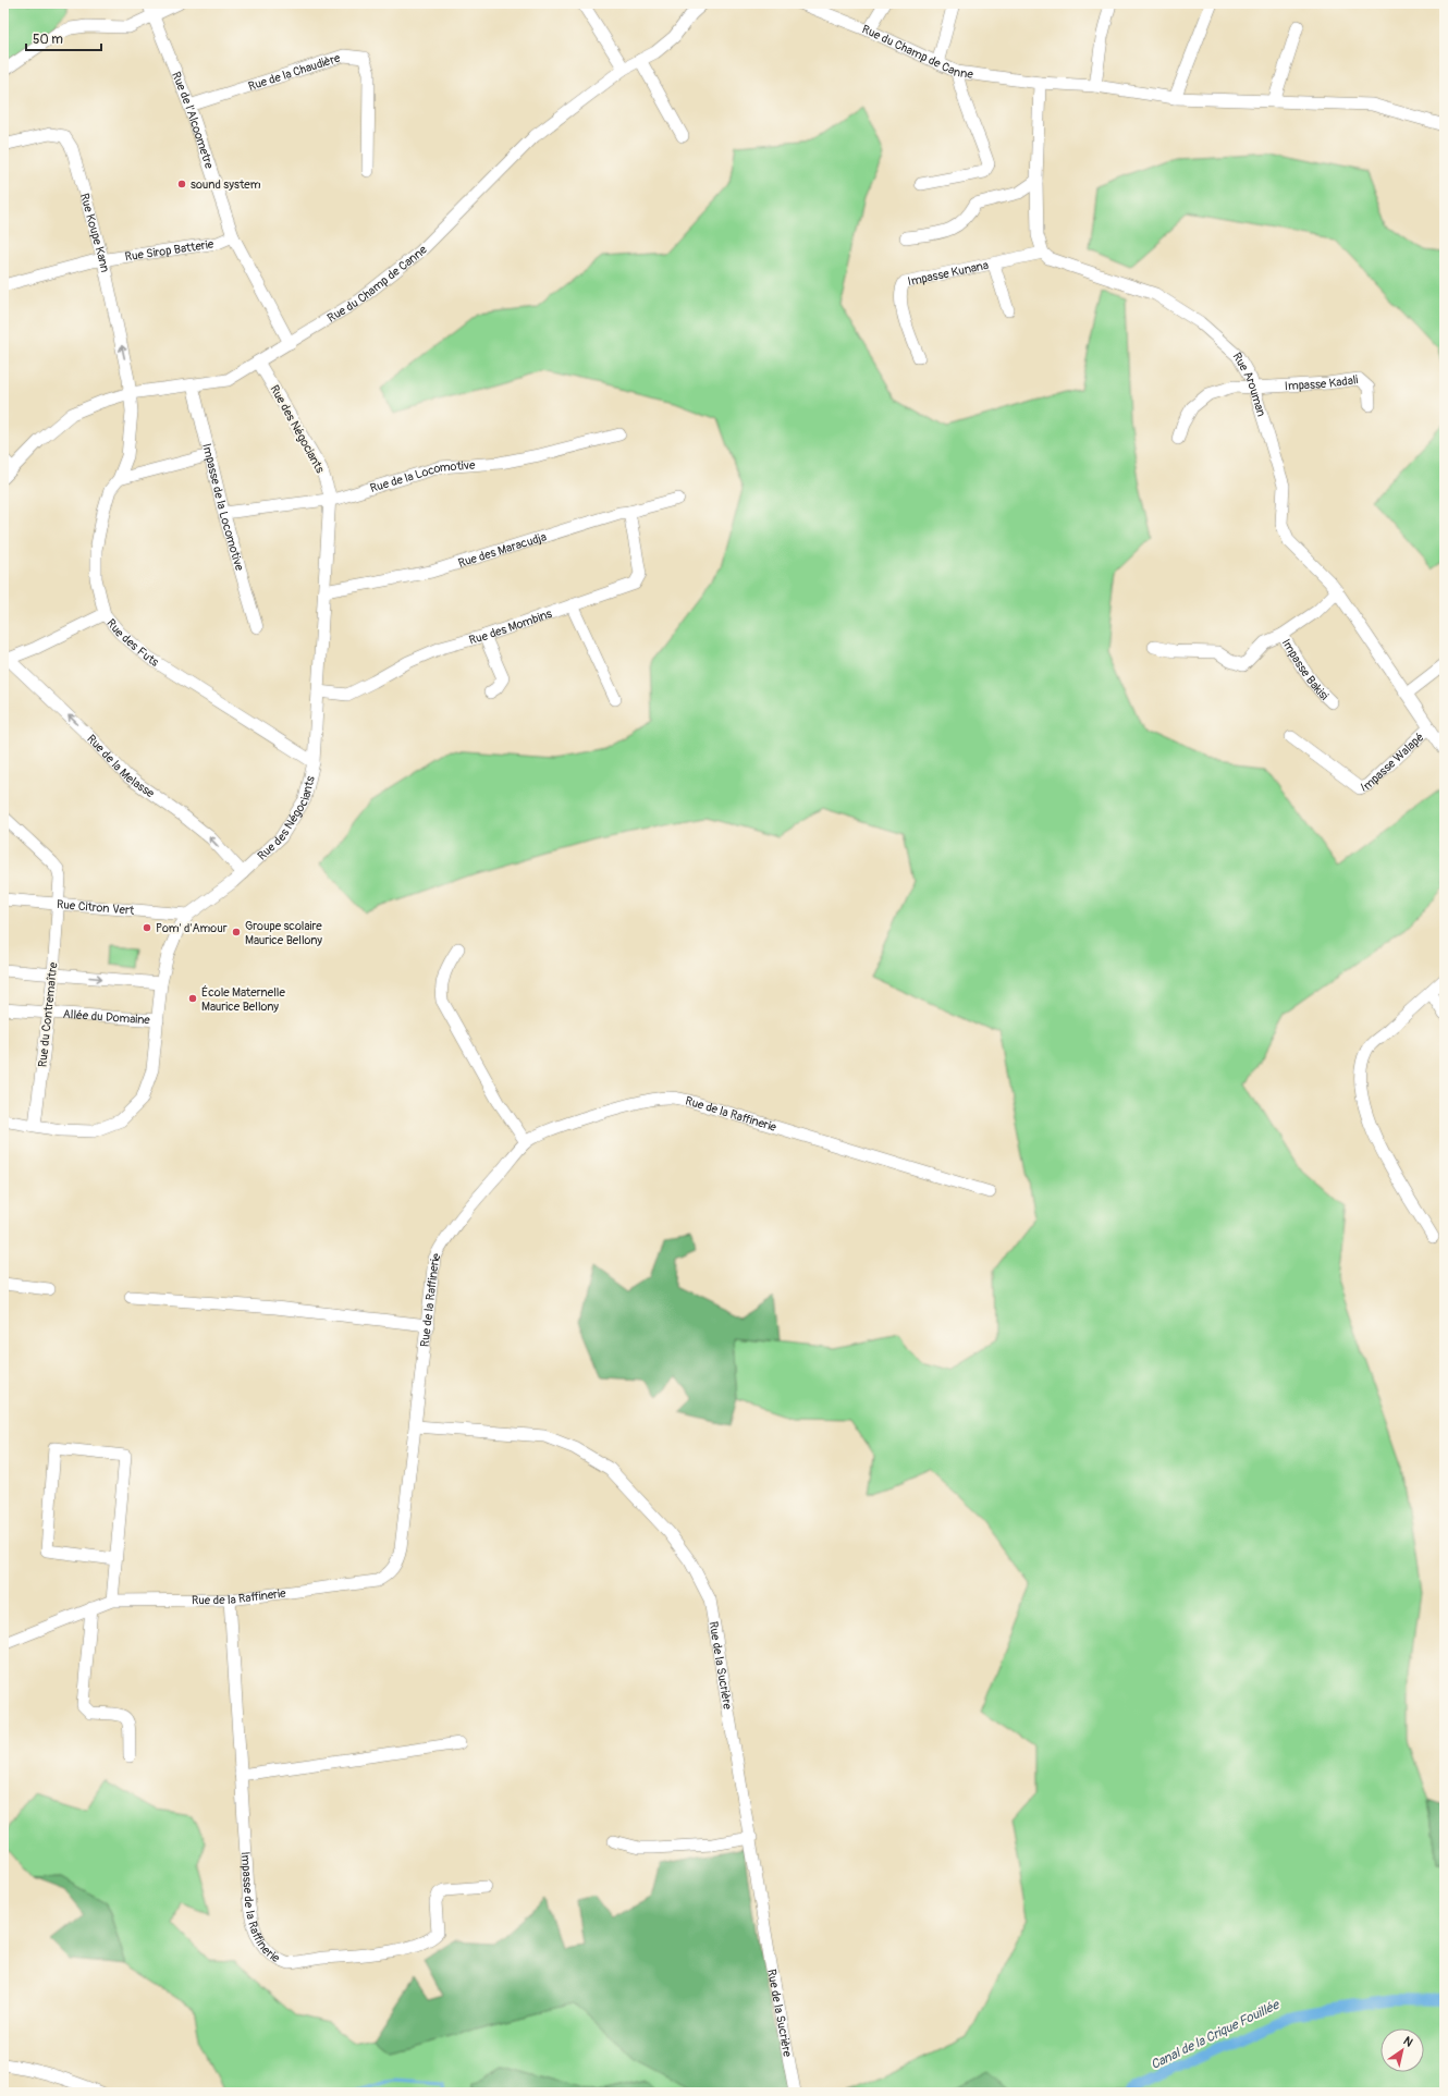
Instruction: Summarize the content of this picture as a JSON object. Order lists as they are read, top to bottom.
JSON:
{
  "streets": {
    "street": [
      "Rue du Champ de Canne",
      "Rue de la Chaudière",
      "Rue de l'Alcoometre",
      "Rue Koupe Kann",
      "Rue Sirop Batterie",
      "Impasse Kunana",
      "Impasse Kadali",
      "Rue Arouman",
      "Rue des Négociants",
      "Rue de la Locomotive",
      "Impasse de la Locomotive",
      "Rue des Maracudja",
      "Rue des Mombins",
      "Rue des Futs",
      "Impasse Bakisi",
      "Impasse Walapé",
      "Rue de la Melasse",
      "Rue Citron Vert",
      "Rue du Contremaître",
      "Allée du Domaine",
      "Rue de la Raffinerie",
      "Rue de la Sucrière",
      "Impasse de la Raffinerie"
    ]
  },
  "crossings": [
    ["Rue du Champ de Canne", "Rue de l'Alcoometre"],
    ["Rue du Champ de Canne", "Rue Koupe Kann"],
    ["Rue du Champ de Canne", "Rue des Négociants"],
    ["Rue du Champ de Canne", "Impasse de la Locomotive"],
    ["Rue du Champ de Canne", "Rue des Futs"],
    ["Rue de la Chaudière", "Rue de l'Alcoometre"],
    ["Rue de l'Alcoometre", "Rue Sirop Batterie"],
    ["Rue Koupe Kann", "Rue Sirop Batterie"],
    ["Rue Koupe Kann", "Rue des Futs"],
    ["Impasse Kunana", "Rue Arouman"],
    ["Impasse Kadali", "Rue Arouman"],
    ["Rue Arouman", "Impasse Bakisi"],
    ["Rue Arouman", "Impasse Walapé"],
    ["Rue des Négociants", "Rue de la Locomotive"],
    ["Rue des Négociants", "Rue des Maracudja"],
    ["Rue des Négociants", "Rue des Mombins"],
    ["Rue des Négociants", "Rue des Futs"],
    ["Rue des Négociants", "Rue de la Melasse"],
    ["Rue des Négociants", "Rue Citron Vert"],
    ["Rue des Négociants", "Rue du Contremaître"],
    ["Rue des Négociants", "Allée du Domaine"],
    ["Rue de la Locomotive", "Impasse de la Locomotive"],
    ["Rue des Maracudja", "Rue des Mombins"],
    ["Rue Citron Vert", "Rue du Contremaître"],
    ["Rue du Contremaître", "Allée du Domaine"],
    ["Rue de la Raffinerie", "Rue de la Sucrière"],
    ["Rue de la Raffinerie", "Impasse de la Raffinerie"]
  ],
  "one_way": ["Rue Koupe Kann", "Rue de la Melasse"],
  "water": ["Canal de la Crique Fouillée"],
  "places": [
    "sound system",
    "Pom' d'Amour",
    "Groupe scolaire Maurice Bellony",
    "École Maternelle Maurice Bellony"
  ],
  "scale_bar": "50 m",
  "north": "top right"
}
